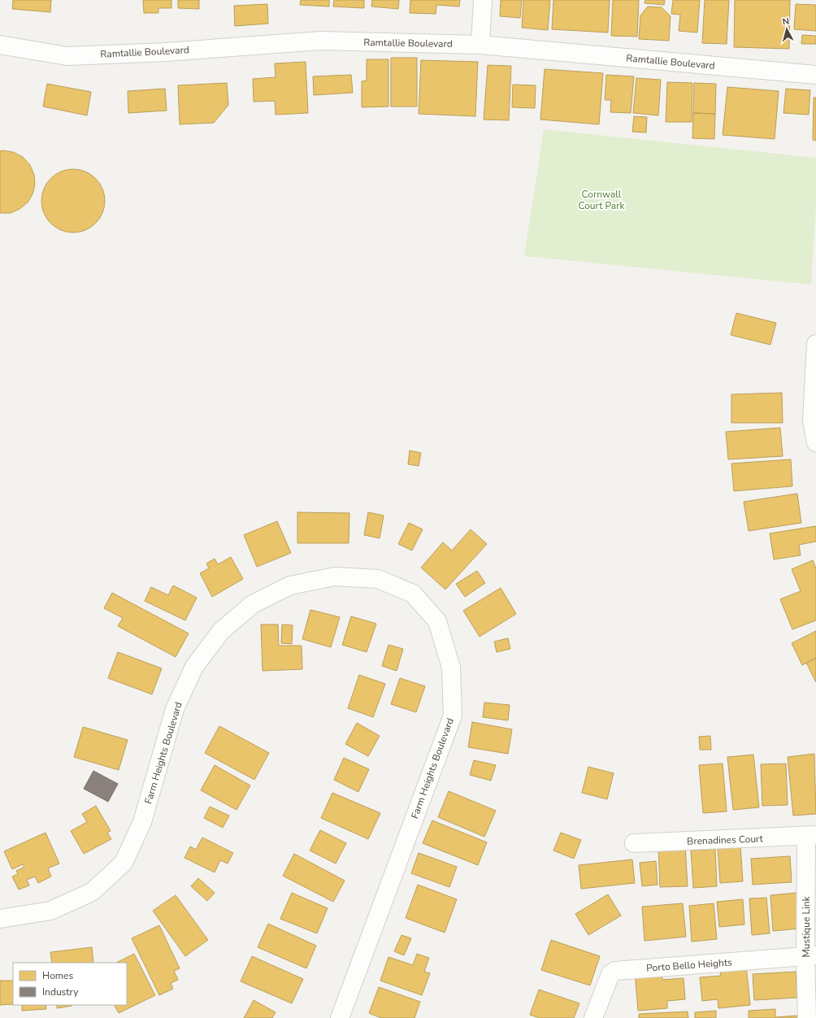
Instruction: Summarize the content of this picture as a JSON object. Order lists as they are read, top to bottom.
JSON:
{
  "streets": {
    "street": [
      "Ramtallie Boulevard",
      "Farm Heights Boulevard",
      "Brenadines Court",
      "Mustique Link",
      "Porto Bello Heights"
    ]
  },
  "crossings": [
    ["Brenadines Court", "Mustique Link"],
    ["Mustique Link", "Porto Bello Heights"]
  ],
  "parks": ["Cornwall Court Park"],
  "legend": ["Homes", "Industry"],
  "north": "top"
}
